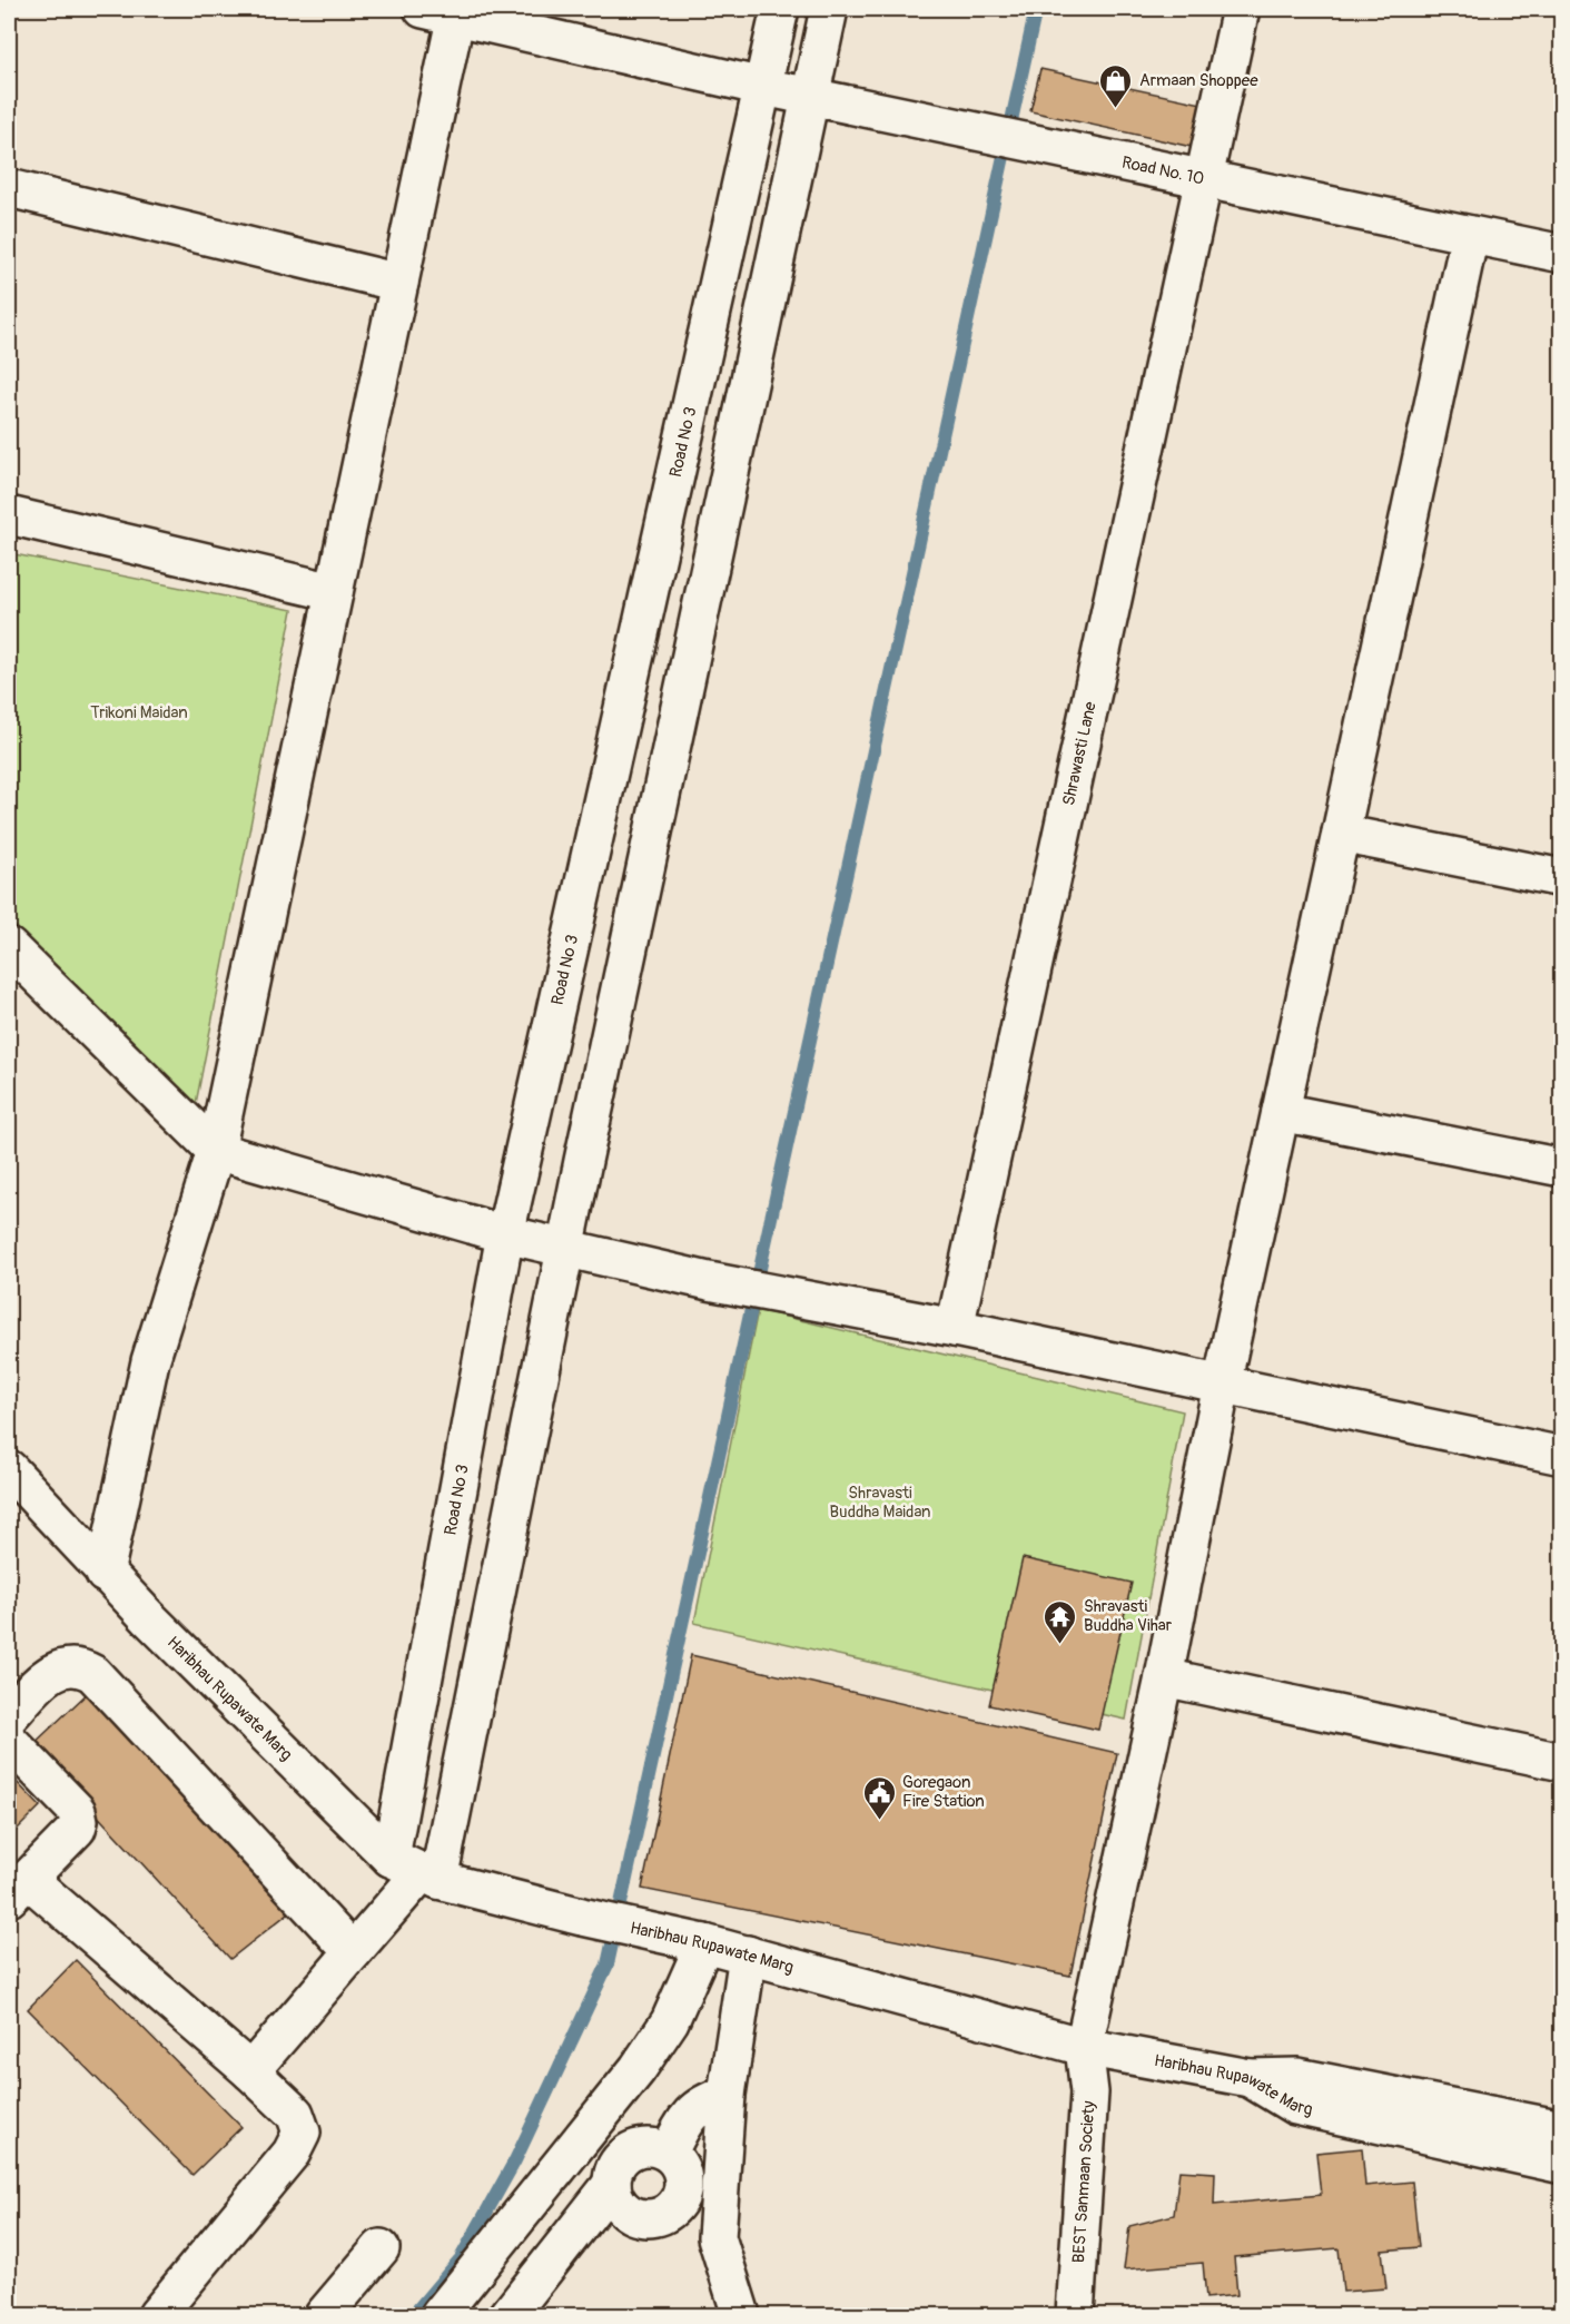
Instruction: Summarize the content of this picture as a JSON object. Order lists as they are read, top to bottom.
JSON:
{
  "streets": {
    "street": [
      "Road No. 10",
      "Road No 3",
      "Shrawasti Lane",
      "Haribhau Rupawate Marg",
      "BEST Sanmaan Society"
    ]
  },
  "crossings": [
    ["Road No. 10", "Road No 3"],
    ["Road No. 10", "Shrawasti Lane"],
    ["Road No. 10", "BEST Sanmaan Society"],
    ["Road No 3", "Haribhau Rupawate Marg"],
    ["Haribhau Rupawate Marg", "BEST Sanmaan Society"]
  ],
  "parks": ["Trikoni Maidan", "Shravasti Buddha Maidan"],
  "places": {
    "shop": ["Armaan Shoppee"],
    "temple": ["Shravasti Buddha Vihar"],
    "public building": ["Goregaon Fire Station"]
  }
}
